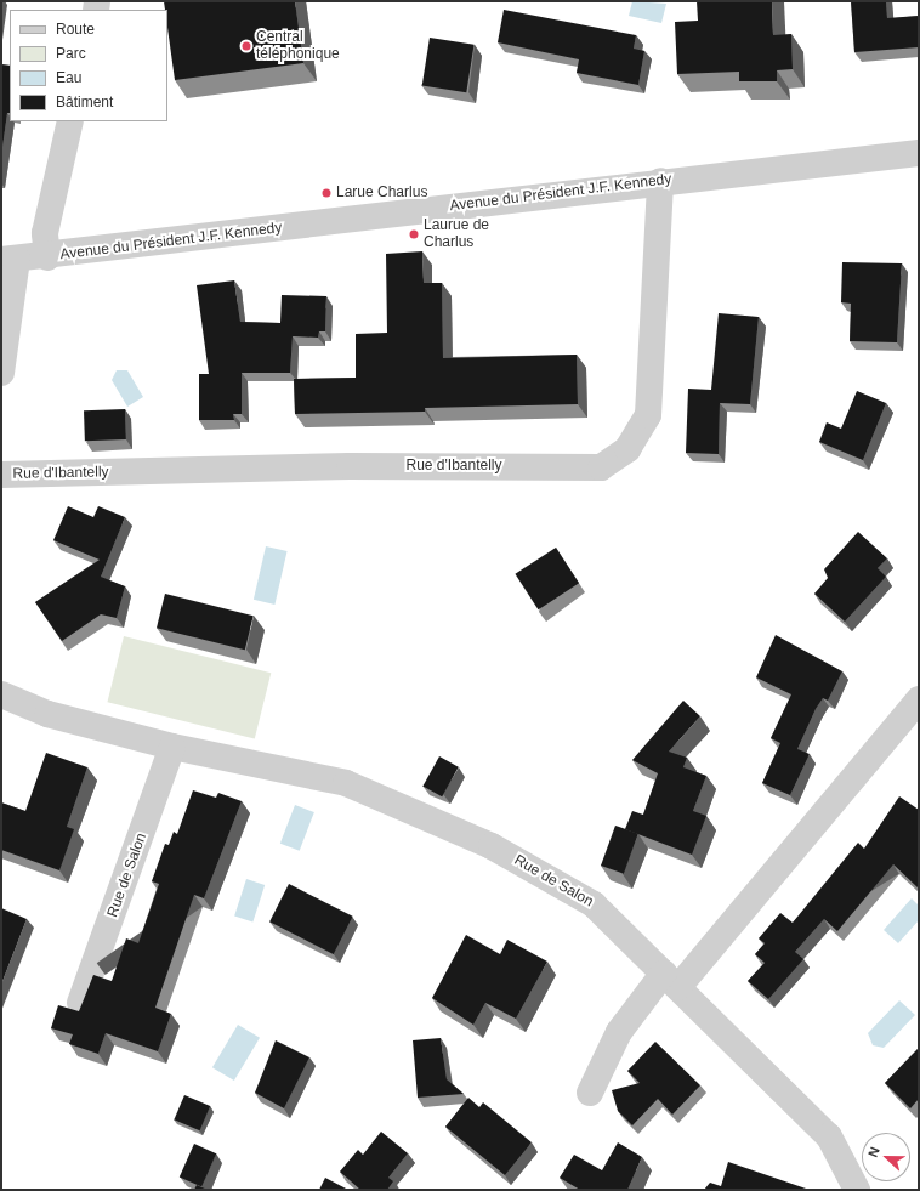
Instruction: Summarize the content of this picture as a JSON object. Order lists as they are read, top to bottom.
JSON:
{
  "streets": {
    "street": ["Avenue du Président J.F. Kennedy", "Rue d'Ibantelly", "Rue de Salon"]
  },
  "crossings": [
    ["Avenue du Président J.F. Kennedy", "Rue d'Ibantelly"]
  ],
  "places": ["Central téléphonique", "Larue Charlus", "Laurue de Charlus"],
  "legend": [
    "Route",
    "Parc",
    "Eau",
    "Bâtiment"
  ],
  "north": "left"
}
